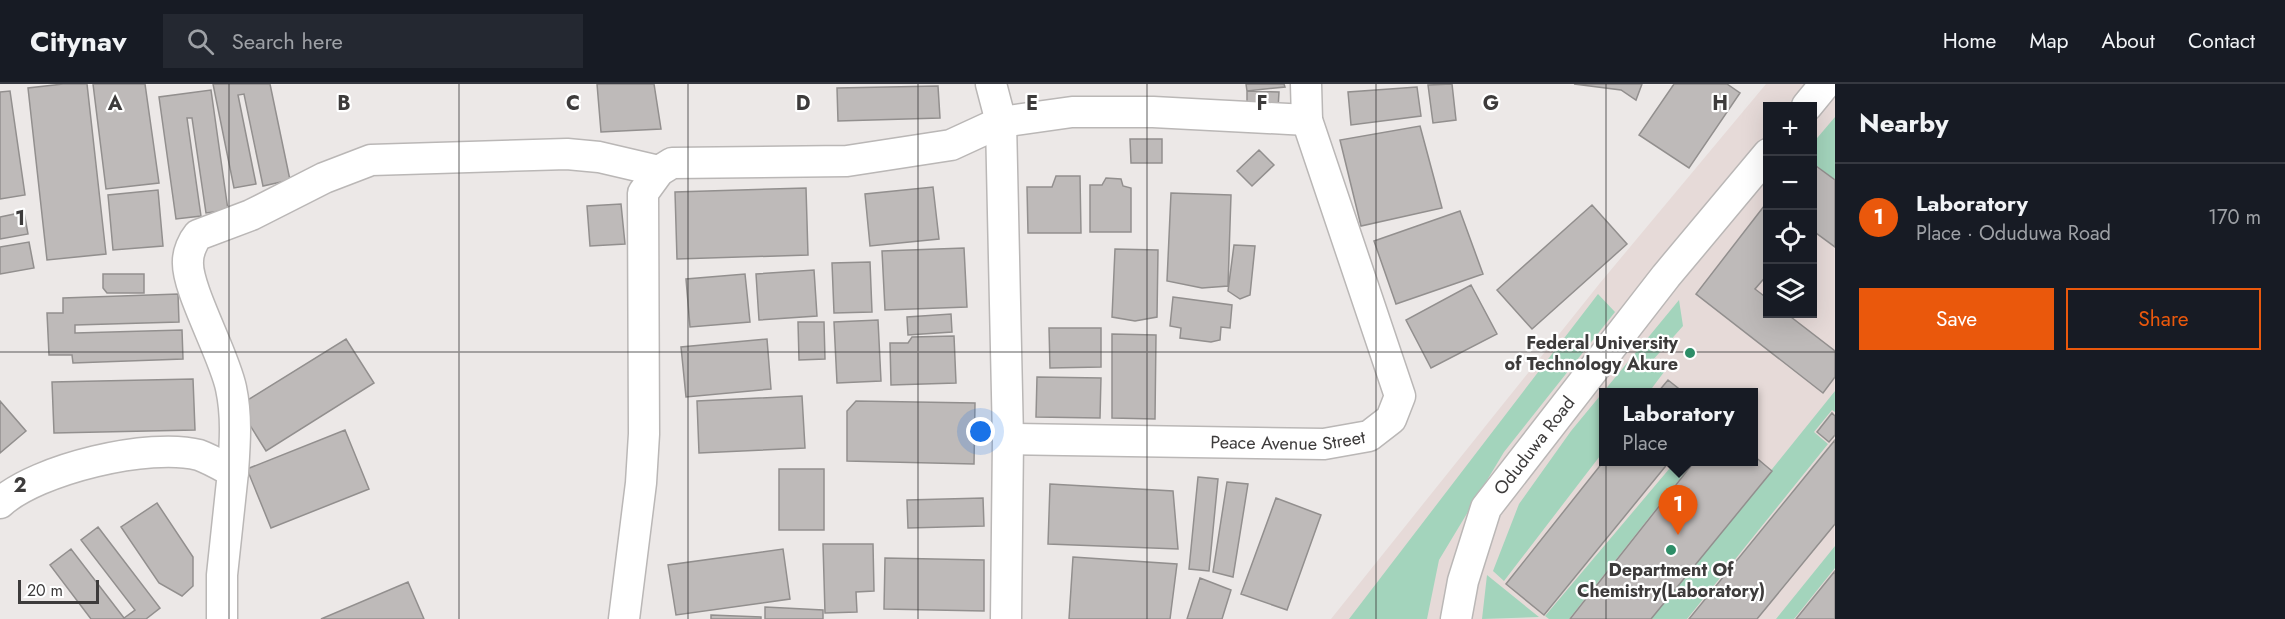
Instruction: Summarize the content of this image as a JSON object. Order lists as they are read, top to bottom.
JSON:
{
  "streets": {
    "street": ["Peace Avenue Street", "Oduduwa Road"]
  },
  "places": ["Federal University of Technology Akure", "Department Of Chemistry(Laboratory)"],
  "scale_bar": "20 m",
  "page": {
    "header": "Citynav",
    "search": "Search here",
    "nav": [
      "Home",
      "Map",
      "About",
      "Contact"
    ],
    "heading": "Nearby",
    "map_buttons": ["+", "−"],
    "list": [
      {
        "mark": "1",
        "name": "Laboratory",
        "note": "Place · Oduduwa Road",
        "value": "170 m"
      }
    ],
    "buttons": ["Save", "Share"],
    "popup": ["Laboratory", "Place"],
    "pins": "1",
    "scale": "20 m"
  },
  "grid": {
    "columns": [
      "A",
      "B",
      "C",
      "D",
      "E",
      "F",
      "G",
      "H"
    ],
    "rows": ["1", "2"]
  }
}
